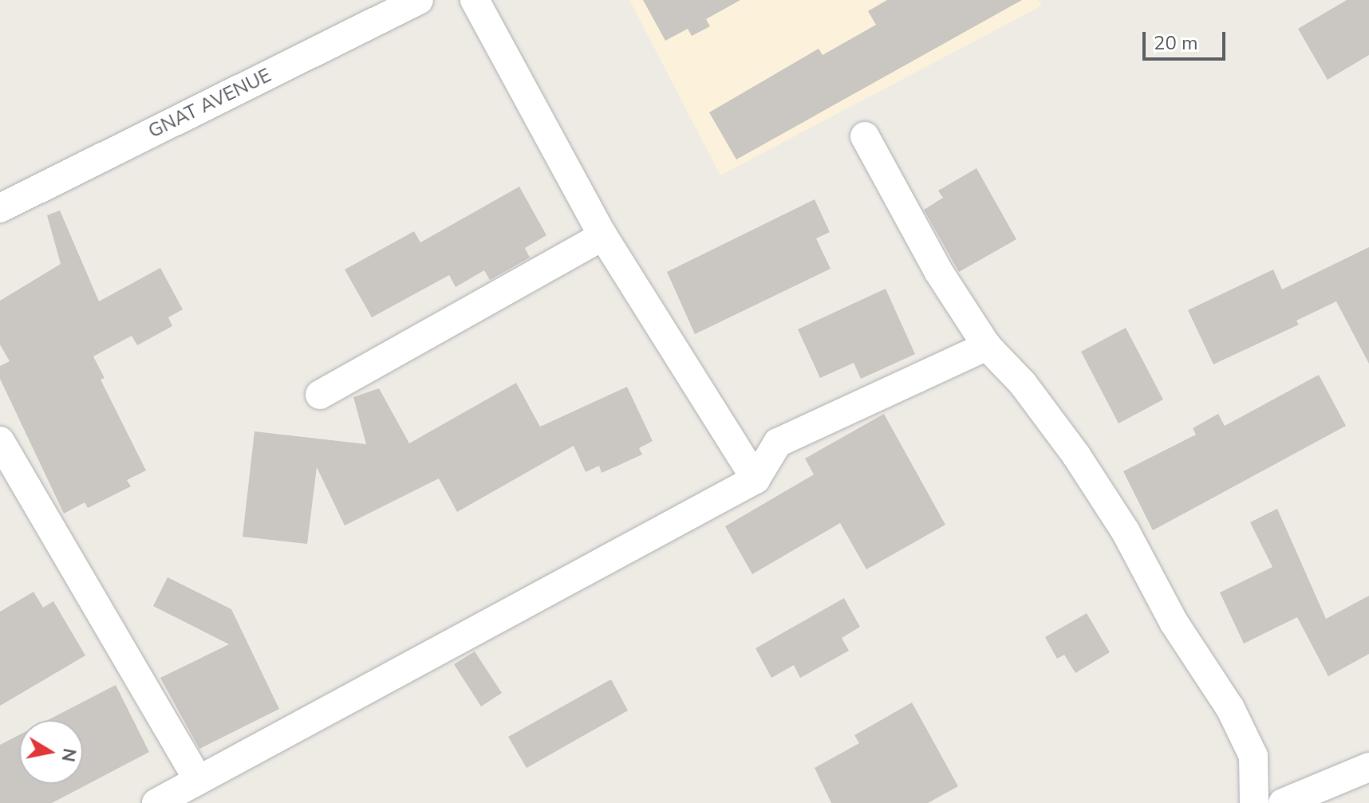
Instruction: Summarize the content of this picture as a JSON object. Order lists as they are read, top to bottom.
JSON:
{
  "streets": {
    "street": ["GNAT AVENUE"]
  },
  "scale_bar": "20 m",
  "north": "right"
}
